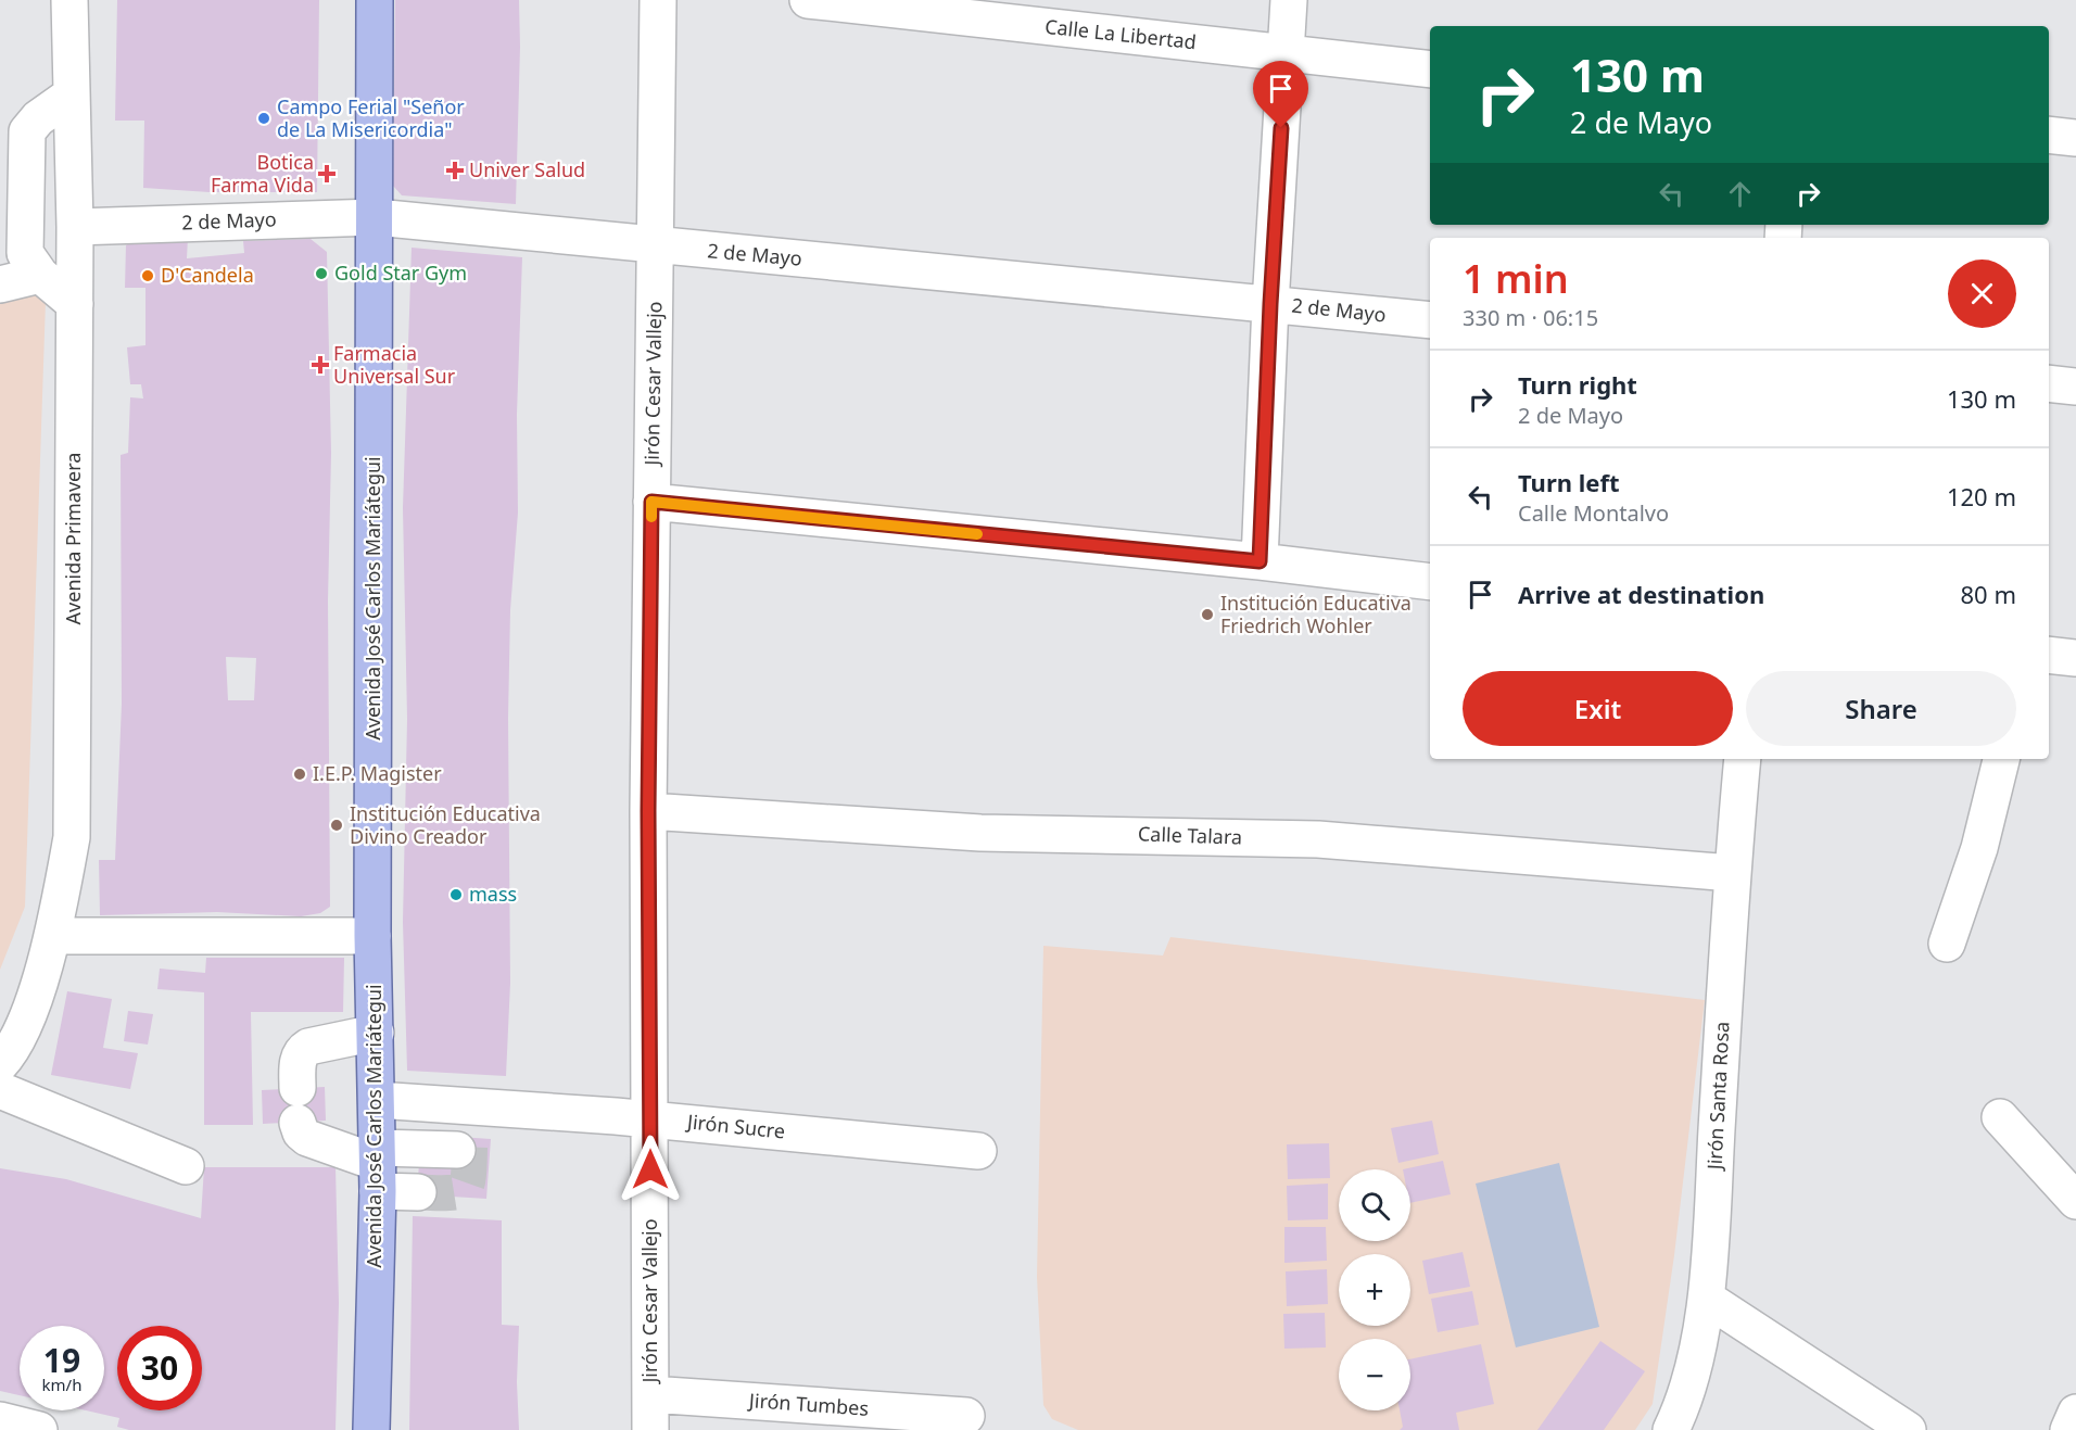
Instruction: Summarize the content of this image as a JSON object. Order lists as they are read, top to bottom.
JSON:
{
  "streets": {
    "main road": ["Avenida José Carlos Mariátegui"],
    "street": [
      "Calle La Libertad",
      "2 de Mayo",
      "Jirón Cesar Vallejo",
      "Avenida Primavera",
      "Calle Talara",
      "Jirón Santa Rosa",
      "Jirón Sucre",
      "Jirón Tumbes"
    ]
  },
  "crossings": [
    ["2 de Mayo", "Jirón Cesar Vallejo"],
    ["2 de Mayo", "Avenida Primavera"],
    ["2 de Mayo", "Avenida José Carlos Mariátegui"],
    ["Jirón Cesar Vallejo", "Calle Talara"],
    ["Jirón Cesar Vallejo", "Jirón Sucre"],
    ["Jirón Cesar Vallejo", "Jirón Tumbes"],
    ["Avenida José Carlos Mariátegui", "Jirón Sucre"],
    ["Calle Talara", "Jirón Santa Rosa"]
  ],
  "places": {
    "other": [
      "Campo Ferial \"Señor de La Misericordia\"",
      "Gold Star Gym",
      "D'Candela",
      "Institución Educativa Friedrich Wohler",
      "I.E.P. Magister",
      "Institución Educativa Divino Creador",
      "mass"
    ],
    "health": ["Univer Salud", "Botica Farma Vida", "Farmacia Universal Sur"]
  },
  "page": {
    "turn": ["130 m", "2 de Mayo"],
    "heading": ["1 min", "330 m · 06:15"],
    "list": [
      {
        "name": "Turn right",
        "note": "2 de Mayo",
        "value": "130 m"
      },
      {
        "name": "Turn left",
        "note": "Calle Montalvo",
        "value": "120 m"
      },
      {
        "name": "Arrive at destination",
        "value": "80 m"
      }
    ],
    "buttons": ["Exit", "Share"],
    "map_buttons": ["+", "−"],
    "speed": "19 km/h",
    "limit": "30"
  }
}
